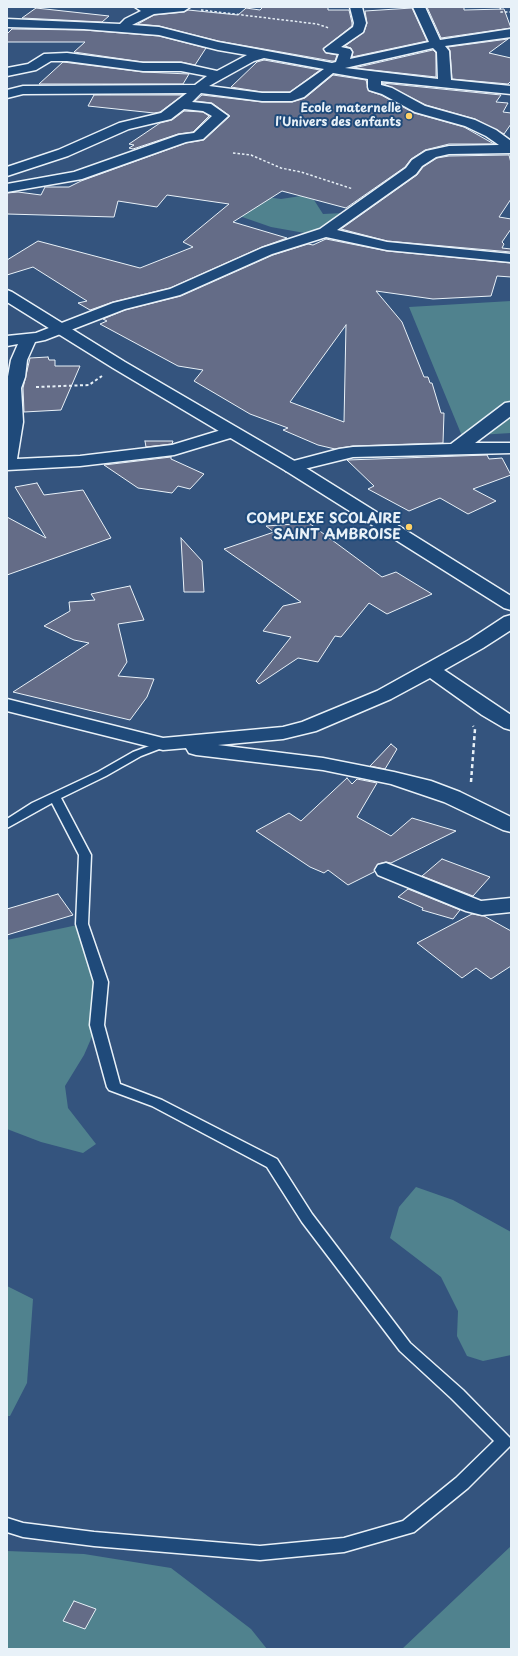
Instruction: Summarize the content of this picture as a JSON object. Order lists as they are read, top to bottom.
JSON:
{
  "places": ["Ecole maternelle l'Univers des enfants", "COMPLEXE SCOLAIRE SAINT AMBROISE"]
}
